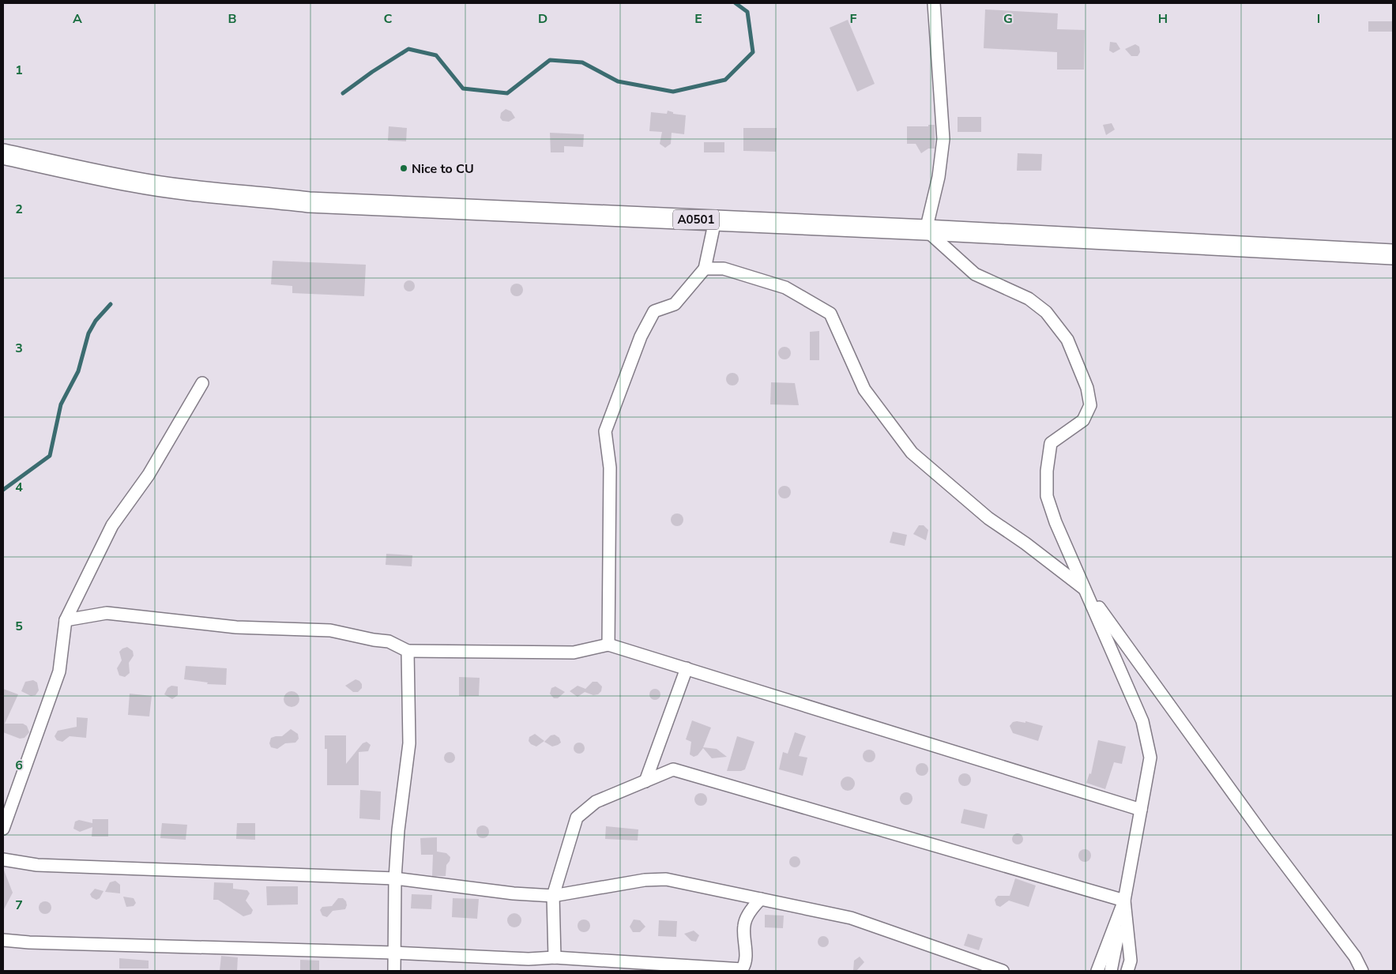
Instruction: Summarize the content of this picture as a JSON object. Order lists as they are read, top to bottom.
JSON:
{
  "streets": {
    "highway": ["A0501"]
  },
  "places": ["Nice to CU"],
  "grid": {
    "columns": [
      "A",
      "B",
      "C",
      "D",
      "E",
      "F",
      "G",
      "H",
      "I"
    ],
    "rows": [
      "1",
      "2",
      "3",
      "4",
      "5",
      "6",
      "7"
    ]
  }
}
